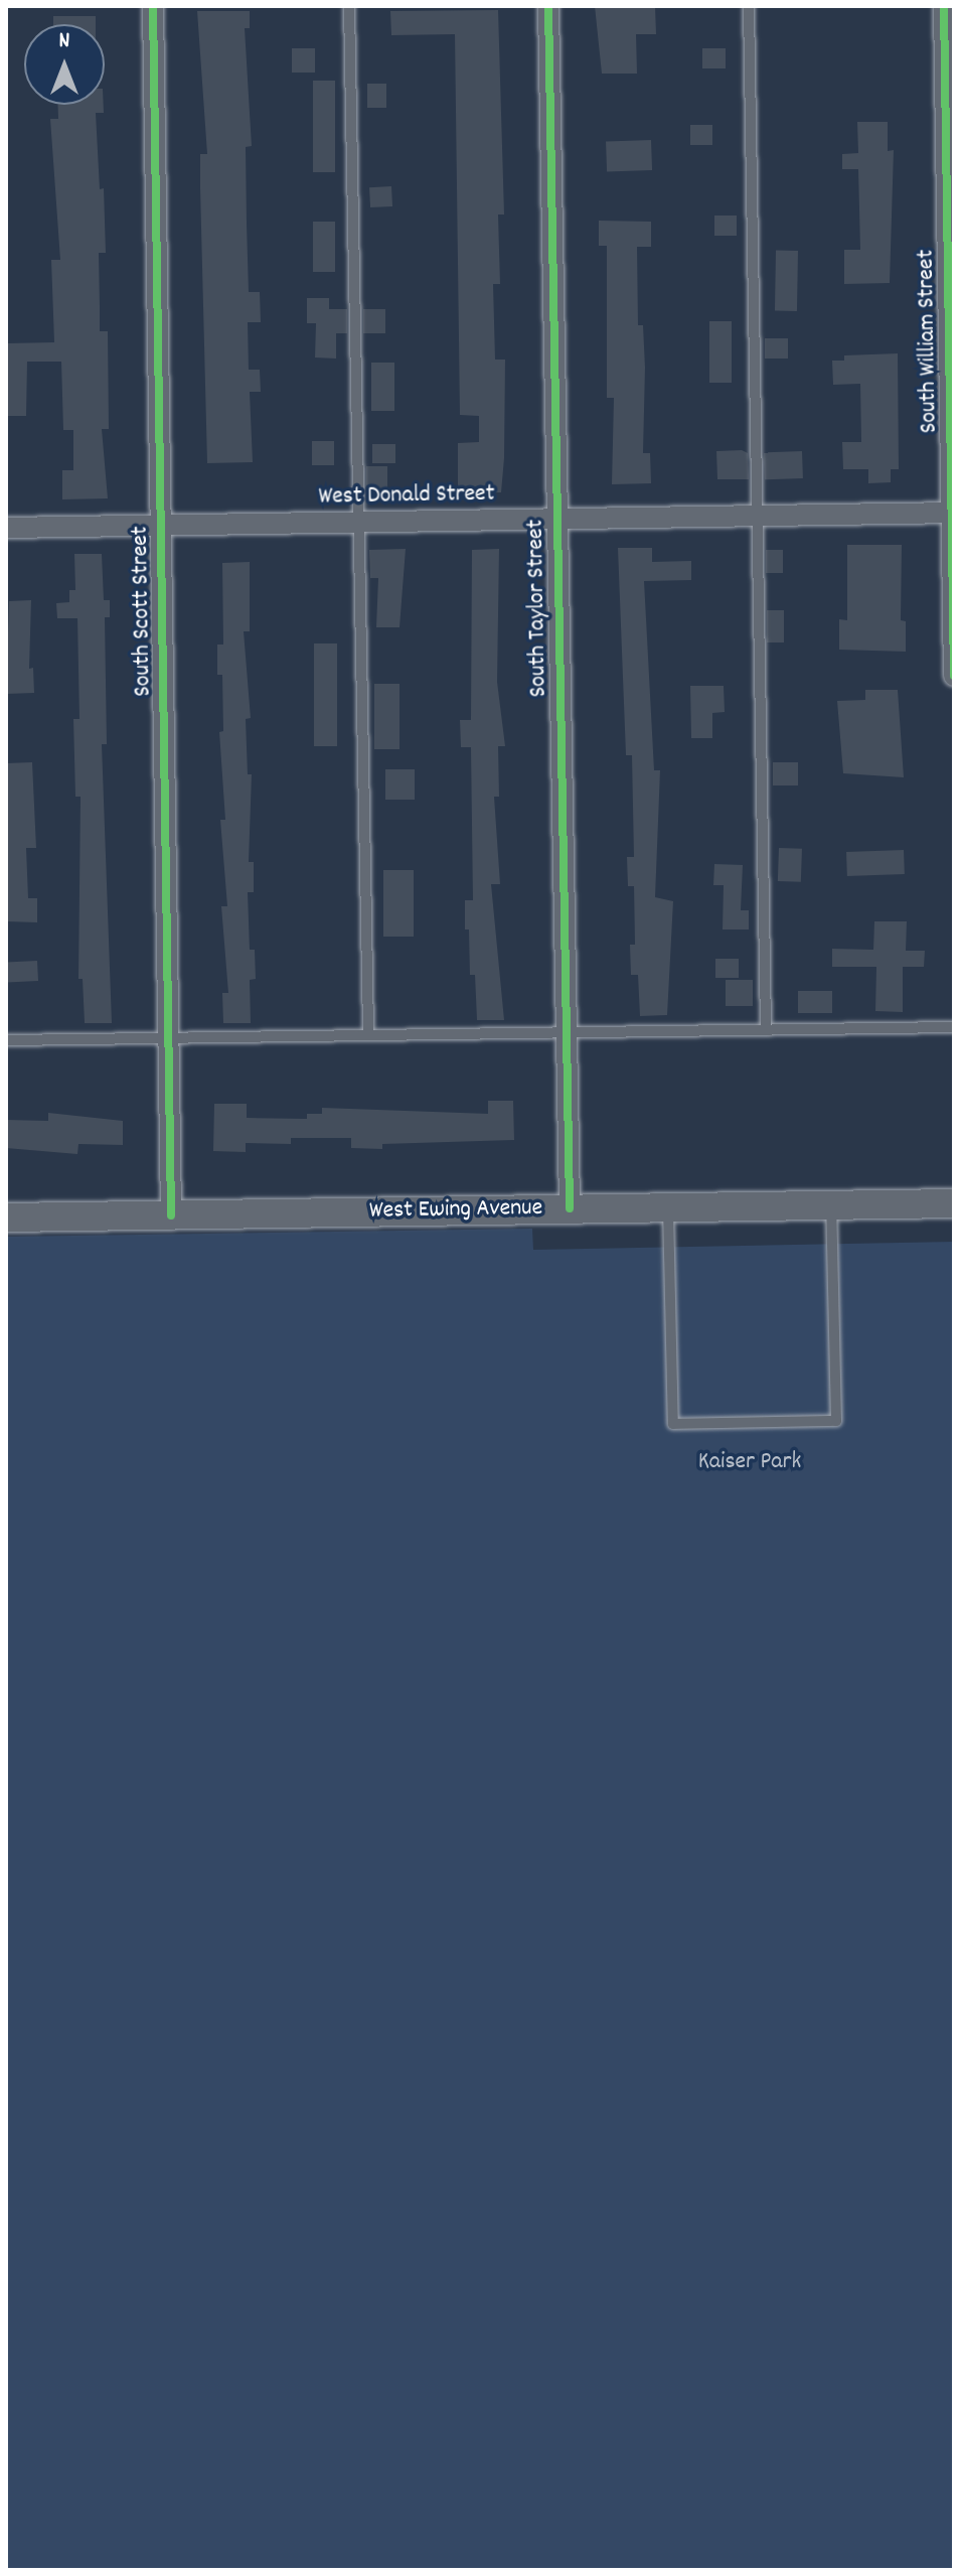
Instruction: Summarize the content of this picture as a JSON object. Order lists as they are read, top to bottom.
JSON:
{
  "streets": {
    "street": [
      "South William Street",
      "West Donald Street",
      "South Taylor Street",
      "South Scott Street",
      "West Ewing Avenue"
    ]
  },
  "crossings": [
    ["South William Street", "West Donald Street"],
    ["West Donald Street", "South Taylor Street"],
    ["West Donald Street", "South Scott Street"],
    ["South Taylor Street", "West Ewing Avenue"],
    ["South Scott Street", "West Ewing Avenue"]
  ],
  "parks": ["Kaiser Park"],
  "north": "top"
}
